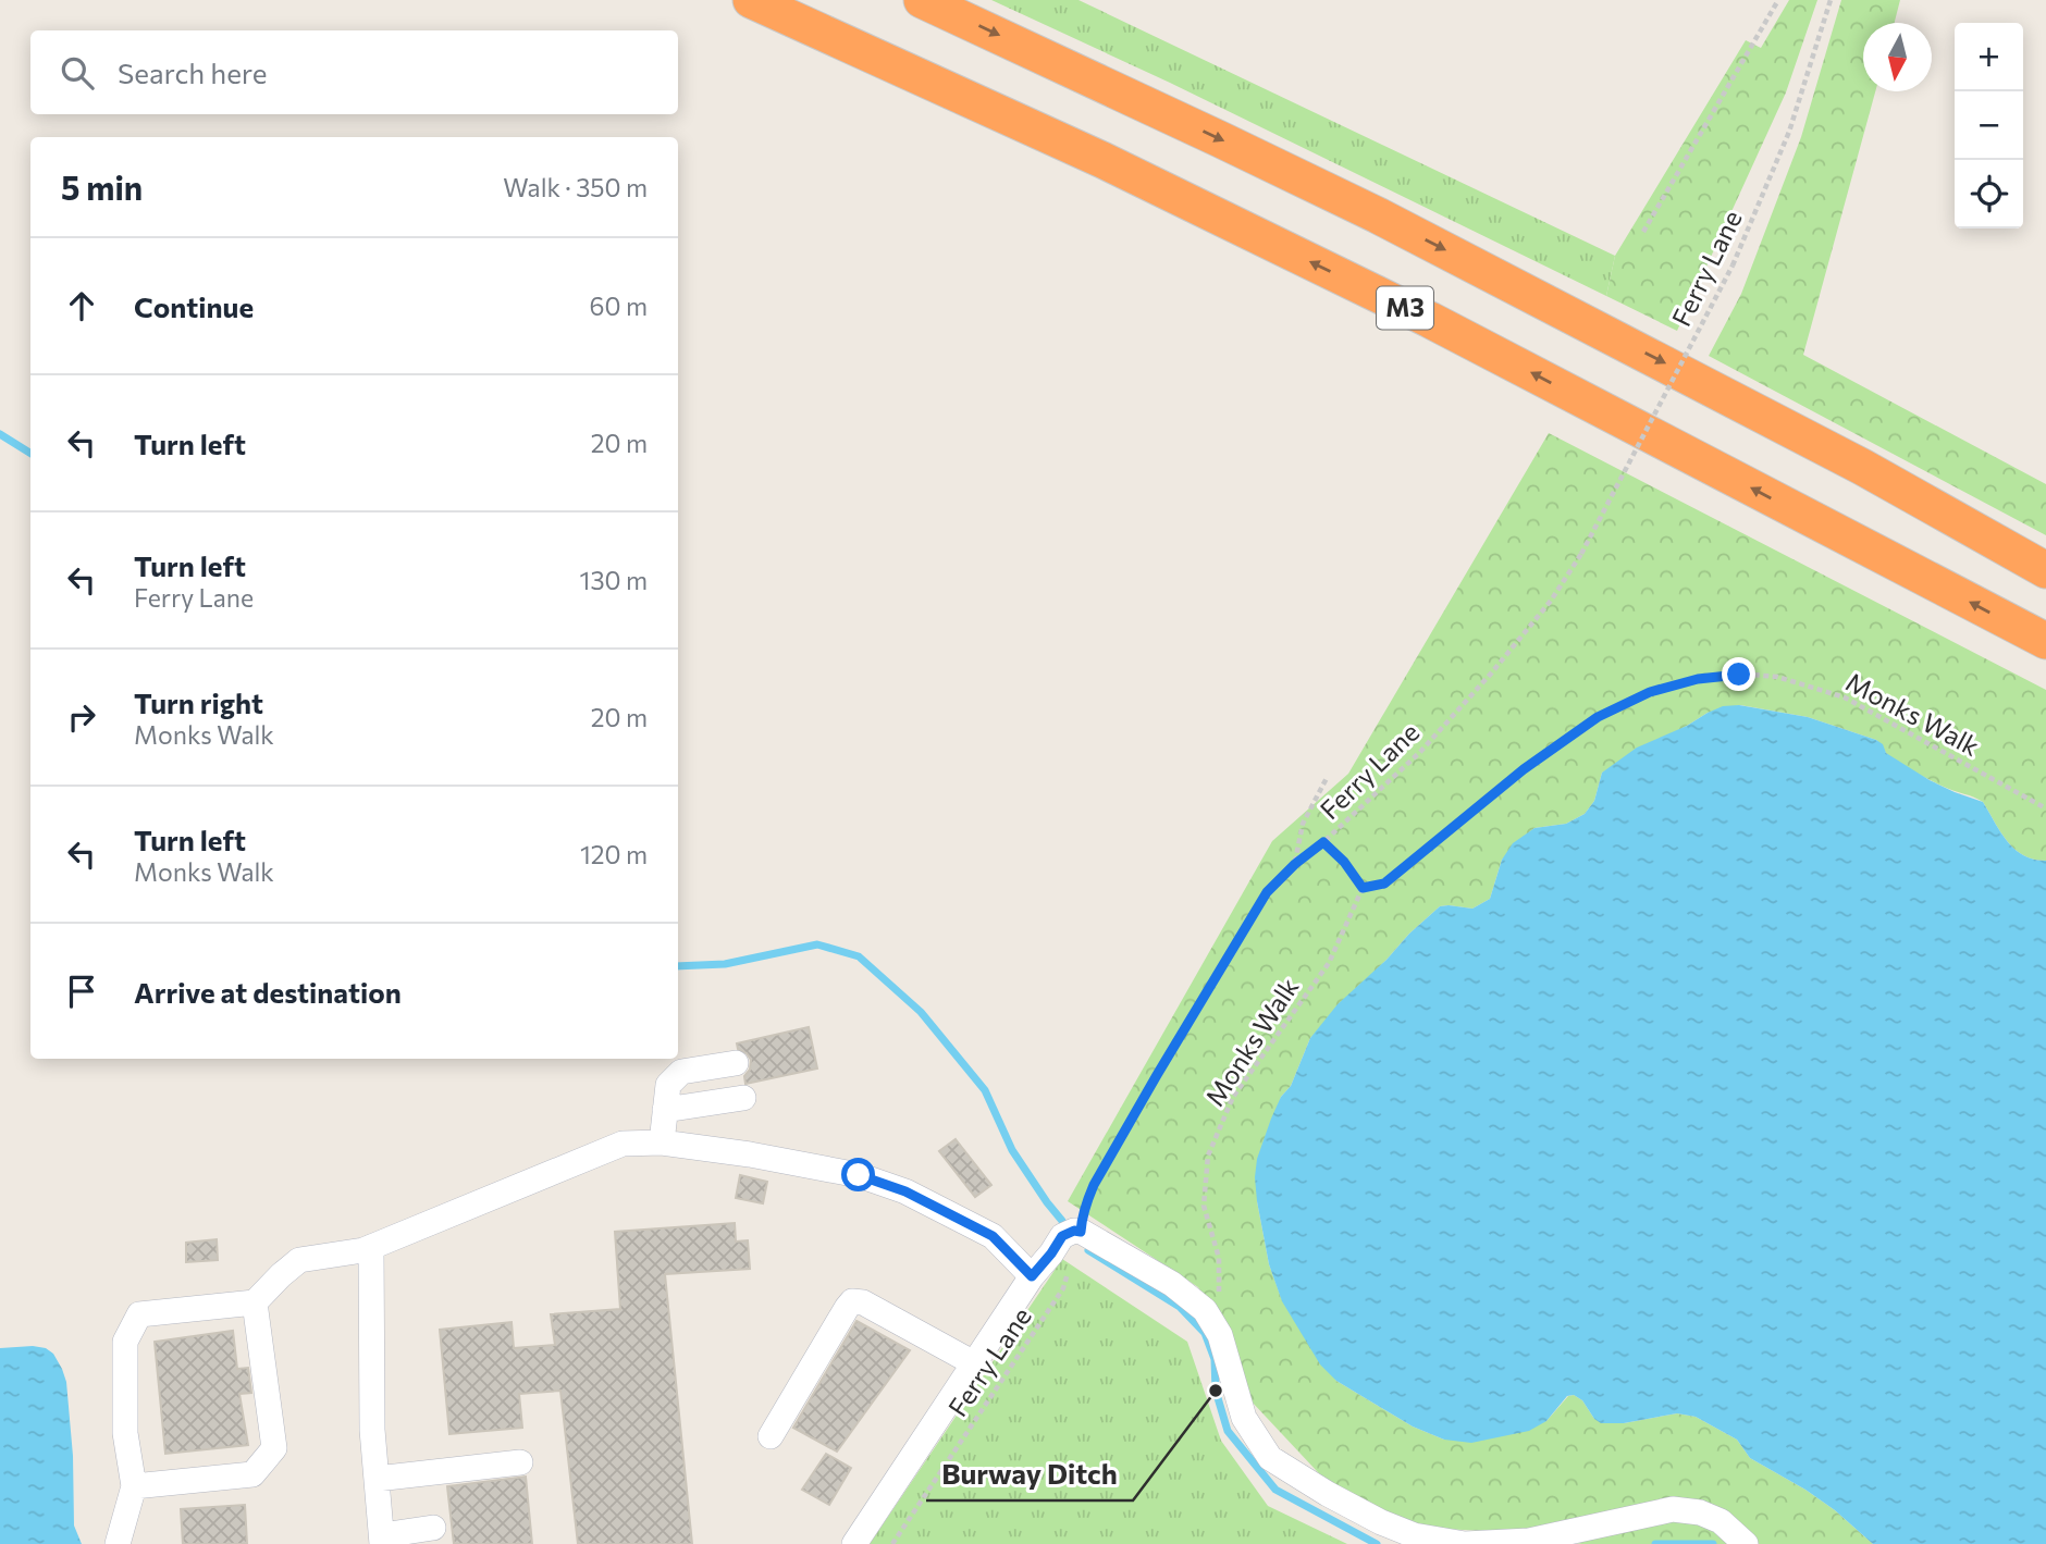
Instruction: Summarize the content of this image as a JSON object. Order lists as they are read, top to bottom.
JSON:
{
  "streets": {
    "highway": ["M3"],
    "path": ["Ferry Lane", "Monks Walk"]
  },
  "places": ["Burway Ditch"],
  "north": "bottom",
  "page": {
    "map_buttons": ["+", "−"],
    "search": "Search here",
    "heading": ["5 min", "Walk · 350 m"],
    "list": [
      ["Continue", "60 m"],
      ["Turn left", "20 m"],
      ["Turn left", "Ferry Lane", "130 m"],
      ["Turn right", "Monks Walk", "20 m"],
      ["Turn left", "Monks Walk", "120 m"],
      "Arrive at destination"
    ]
  }
}
